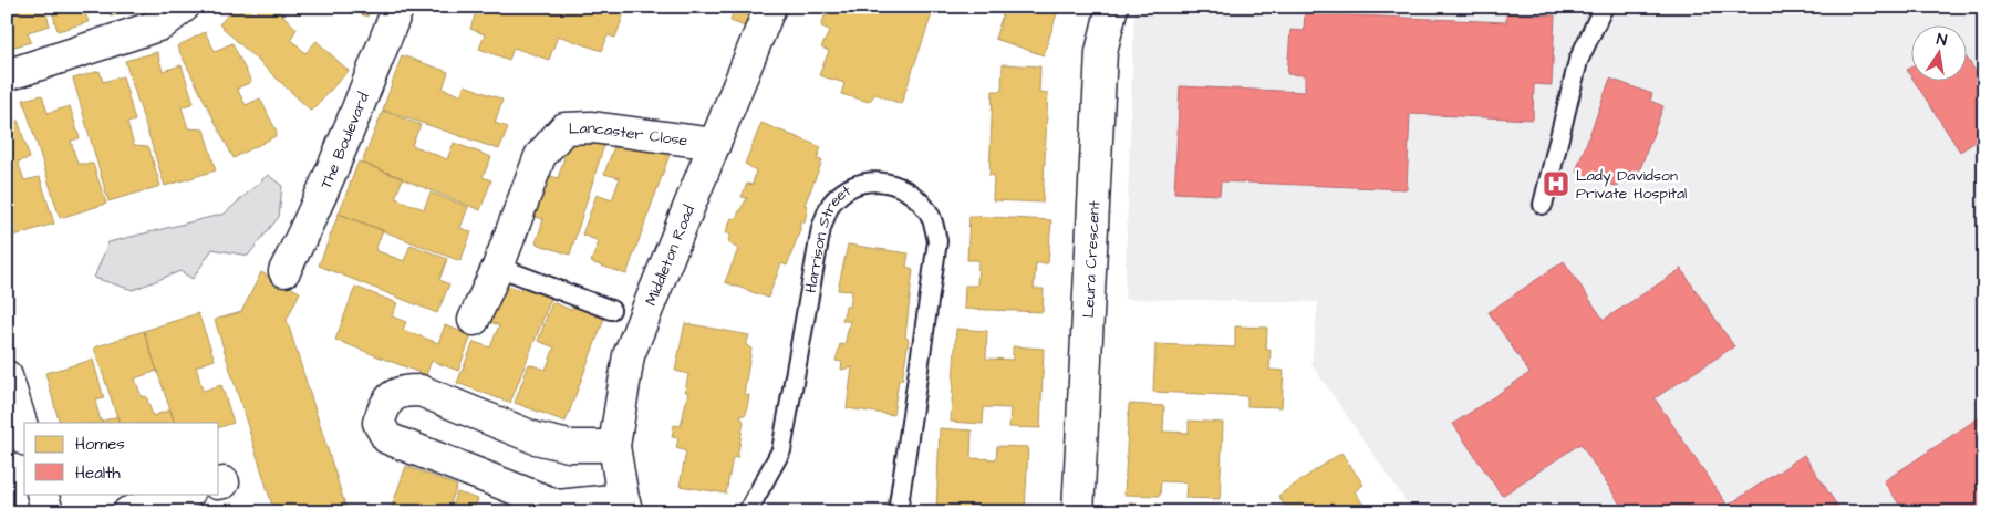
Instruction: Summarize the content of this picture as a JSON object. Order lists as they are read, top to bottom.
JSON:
{
  "streets": {
    "street": [
      "Lancaster Close",
      "The Boulevard",
      "Middleton Road",
      "Leura Crescent"
    ],
    "lane": ["Harrison Street"]
  },
  "crossings": [
    ["Lancaster Close", "Middleton Road"]
  ],
  "places": {
    "hospital": ["Lady Davidson Private Hospital"]
  },
  "legend": ["Homes", "Health"],
  "north": "top"
}
